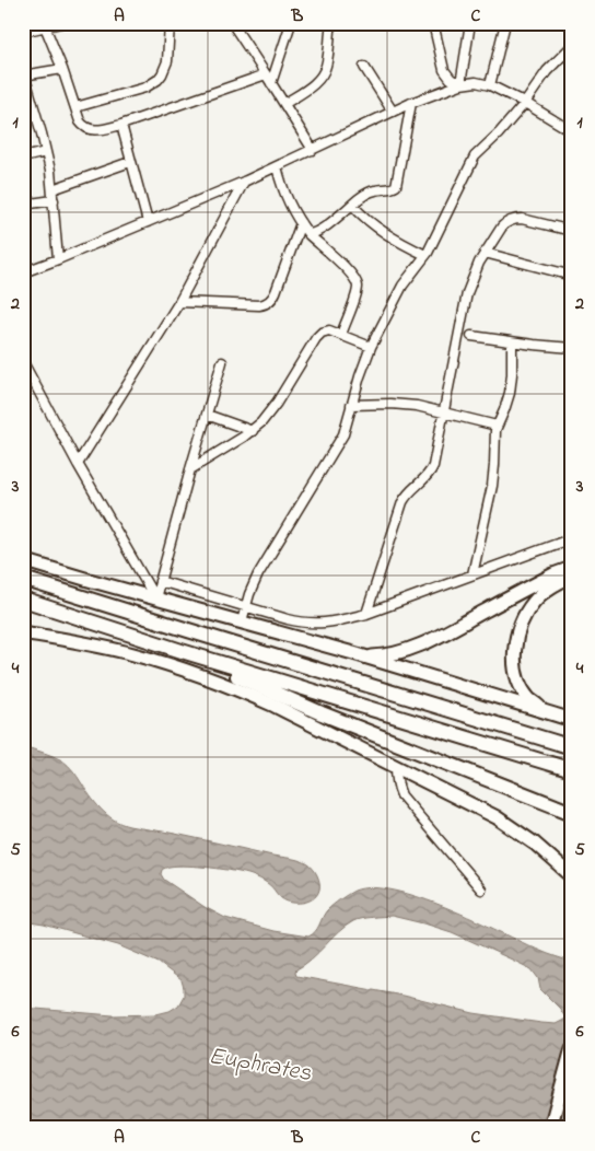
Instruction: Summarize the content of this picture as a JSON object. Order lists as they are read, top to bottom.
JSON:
{
  "water": ["Euphrates"],
  "grid": {
    "columns": ["A", "B", "C"],
    "rows": [
      "1",
      "2",
      "3",
      "4",
      "5",
      "6"
    ]
  }
}
